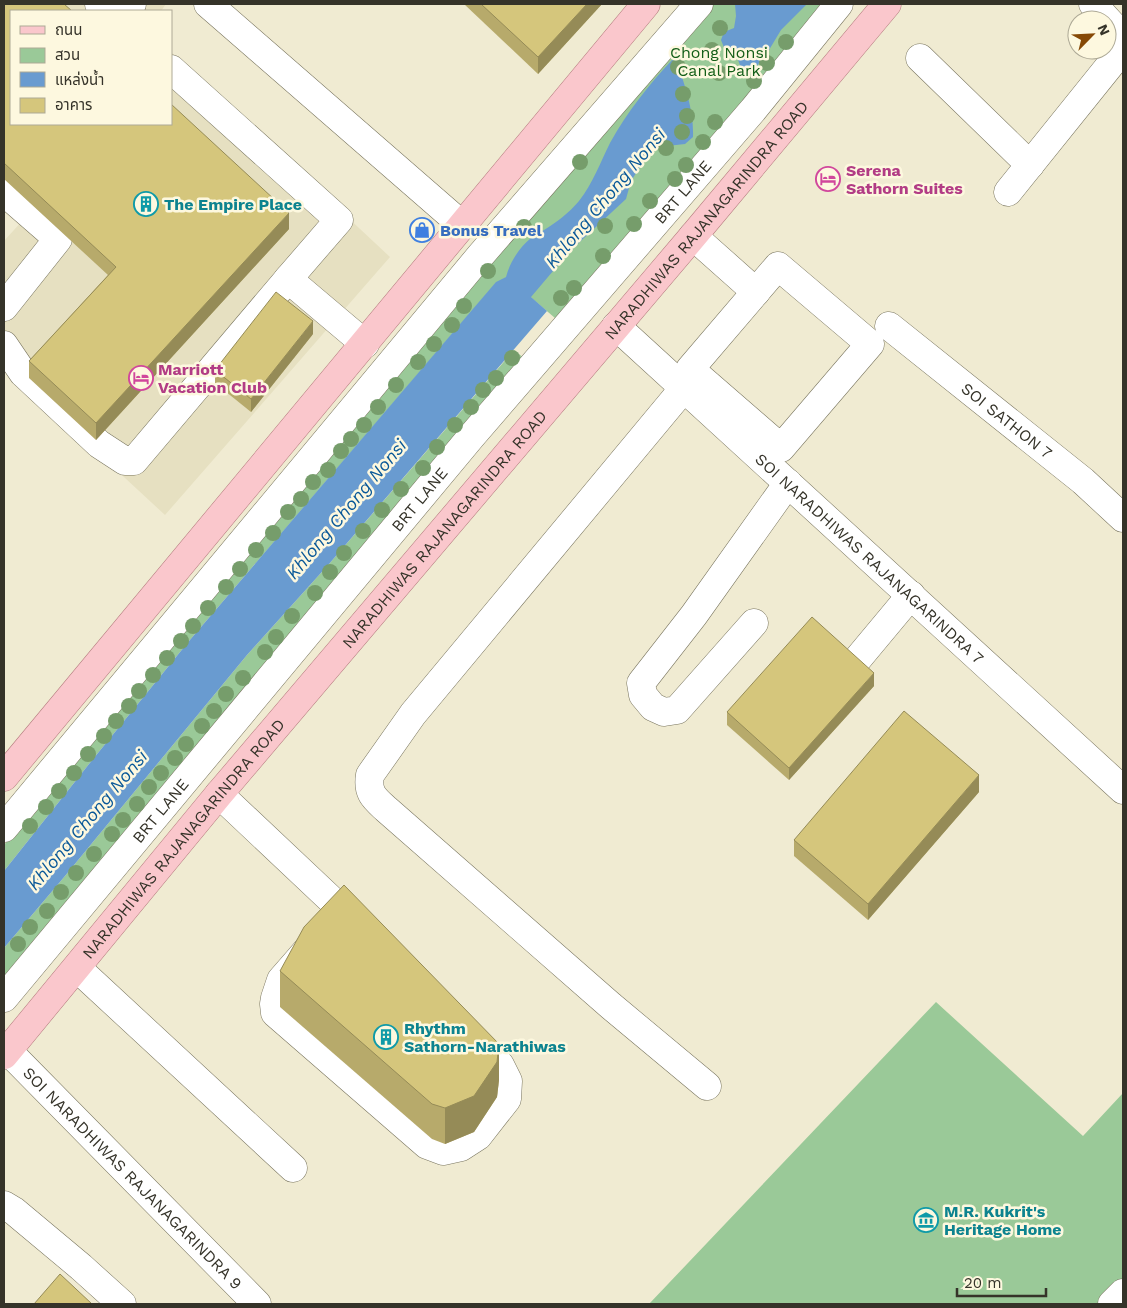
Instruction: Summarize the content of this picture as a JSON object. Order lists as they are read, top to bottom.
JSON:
{
  "streets": {
    "main road": ["NARADHIWAS RAJANAGARINDRA ROAD"],
    "street": [
      "BRT LANE",
      "SOI SATHON 7",
      "SOI NARADHIWAS RAJANAGARINDRA 7",
      "SOI NARADHIWAS RAJANAGARINDRA 9"
    ]
  },
  "crossings": [
    ["NARADHIWAS RAJANAGARINDRA ROAD", "SOI NARADHIWAS RAJANAGARINDRA 7"],
    ["NARADHIWAS RAJANAGARINDRA ROAD", "SOI NARADHIWAS RAJANAGARINDRA 9"]
  ],
  "water": ["Khlong Chong Nonsi"],
  "parks": ["Chong Nonsi Canal Park"],
  "places": {
    "hotel": ["Serena Sathorn Suites", "Marriott Vacation Club"],
    "building": ["The Empire Place", "Rhythm Sathorn-Narathiwas"],
    "shop": ["Bonus Travel"],
    "museum": ["M.R. Kukrit's Heritage Home"]
  },
  "legend": [
    "ถนน",
    "สวน",
    "แหล่งน้ำ",
    "อาคาร"
  ],
  "scale_bar": "20 m",
  "north": "top right"
}
